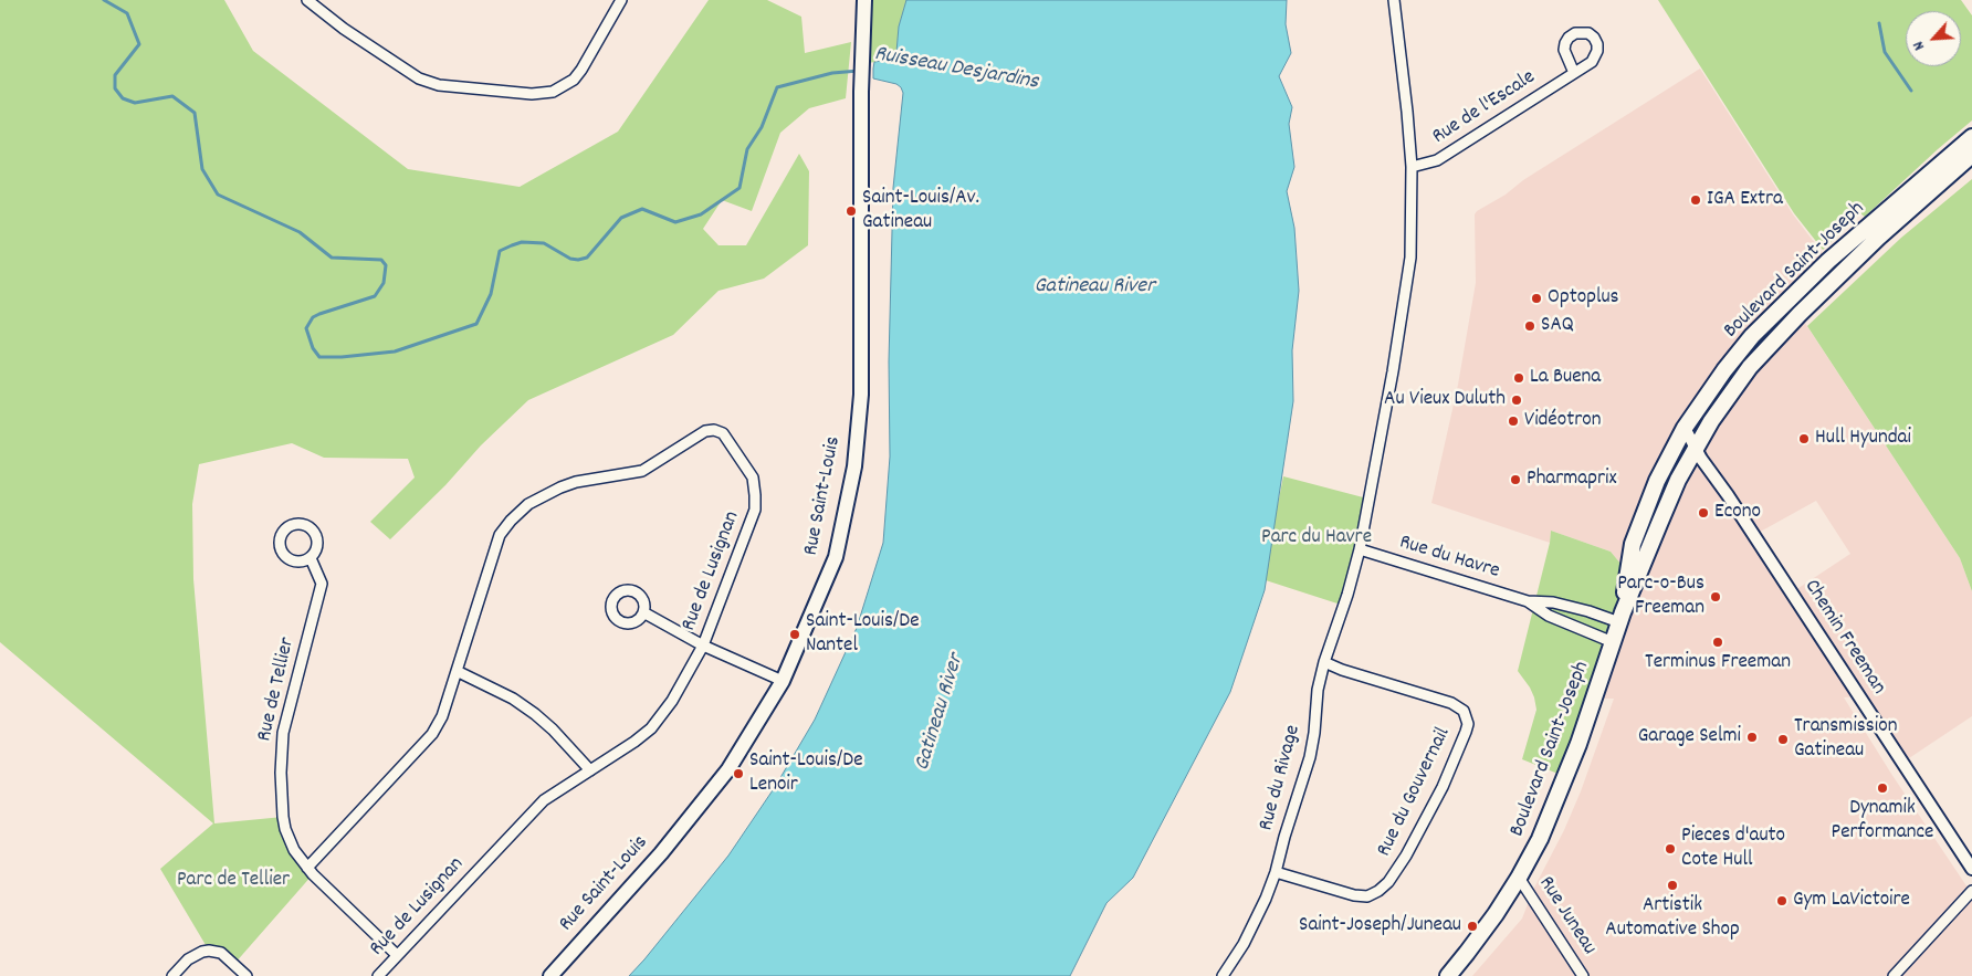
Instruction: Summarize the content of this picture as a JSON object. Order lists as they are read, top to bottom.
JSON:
{
  "streets": {
    "main road": ["Boulevard Saint-Joseph", "Rue Saint-Louis"],
    "street": [
      "Rue de l'Escale",
      "Rue du Havre",
      "Rue de Lusignan",
      "Chemin Freeman",
      "Rue de Tellier",
      "Rue du Rivage",
      "Rue du Gouvernail",
      "Rue Juneau"
    ]
  },
  "crossings": [
    ["Rue de l'Escale", "Rue du Rivage"],
    ["Boulevard Saint-Joseph", "Rue du Havre"],
    ["Boulevard Saint-Joseph", "Chemin Freeman"],
    ["Boulevard Saint-Joseph", "Rue Juneau"],
    ["Rue du Havre", "Rue du Rivage"],
    ["Rue de Lusignan", "Rue de Tellier"],
    ["Rue du Rivage", "Rue du Gouvernail"]
  ],
  "water": ["Ruisseau Desjardins", "Gatineau River"],
  "parks": ["Parc du Havre", "Parc de Tellier"],
  "places": [
    "IGA Extra",
    "Saint-Louis/Av. Gatineau",
    "Optoplus",
    "SAQ",
    "La Buena",
    "Au Vieux Duluth",
    "Vidéotron",
    "Hull Hyundai",
    "Pharmaprix",
    "Econo",
    "Parc-o-Bus Freeman",
    "Saint-Louis/De Nantel",
    "Terminus Freeman",
    "Garage Selmi",
    "Transmission Gatineau",
    "Saint-Louis/De Lenoir",
    "Dynamik Performance",
    "Pieces d'auto Cote Hull",
    "Artistik Automative Shop",
    "Gym LaVictoire",
    "Saint-Joseph/Juneau"
  ],
  "north": "bottom left"
}
